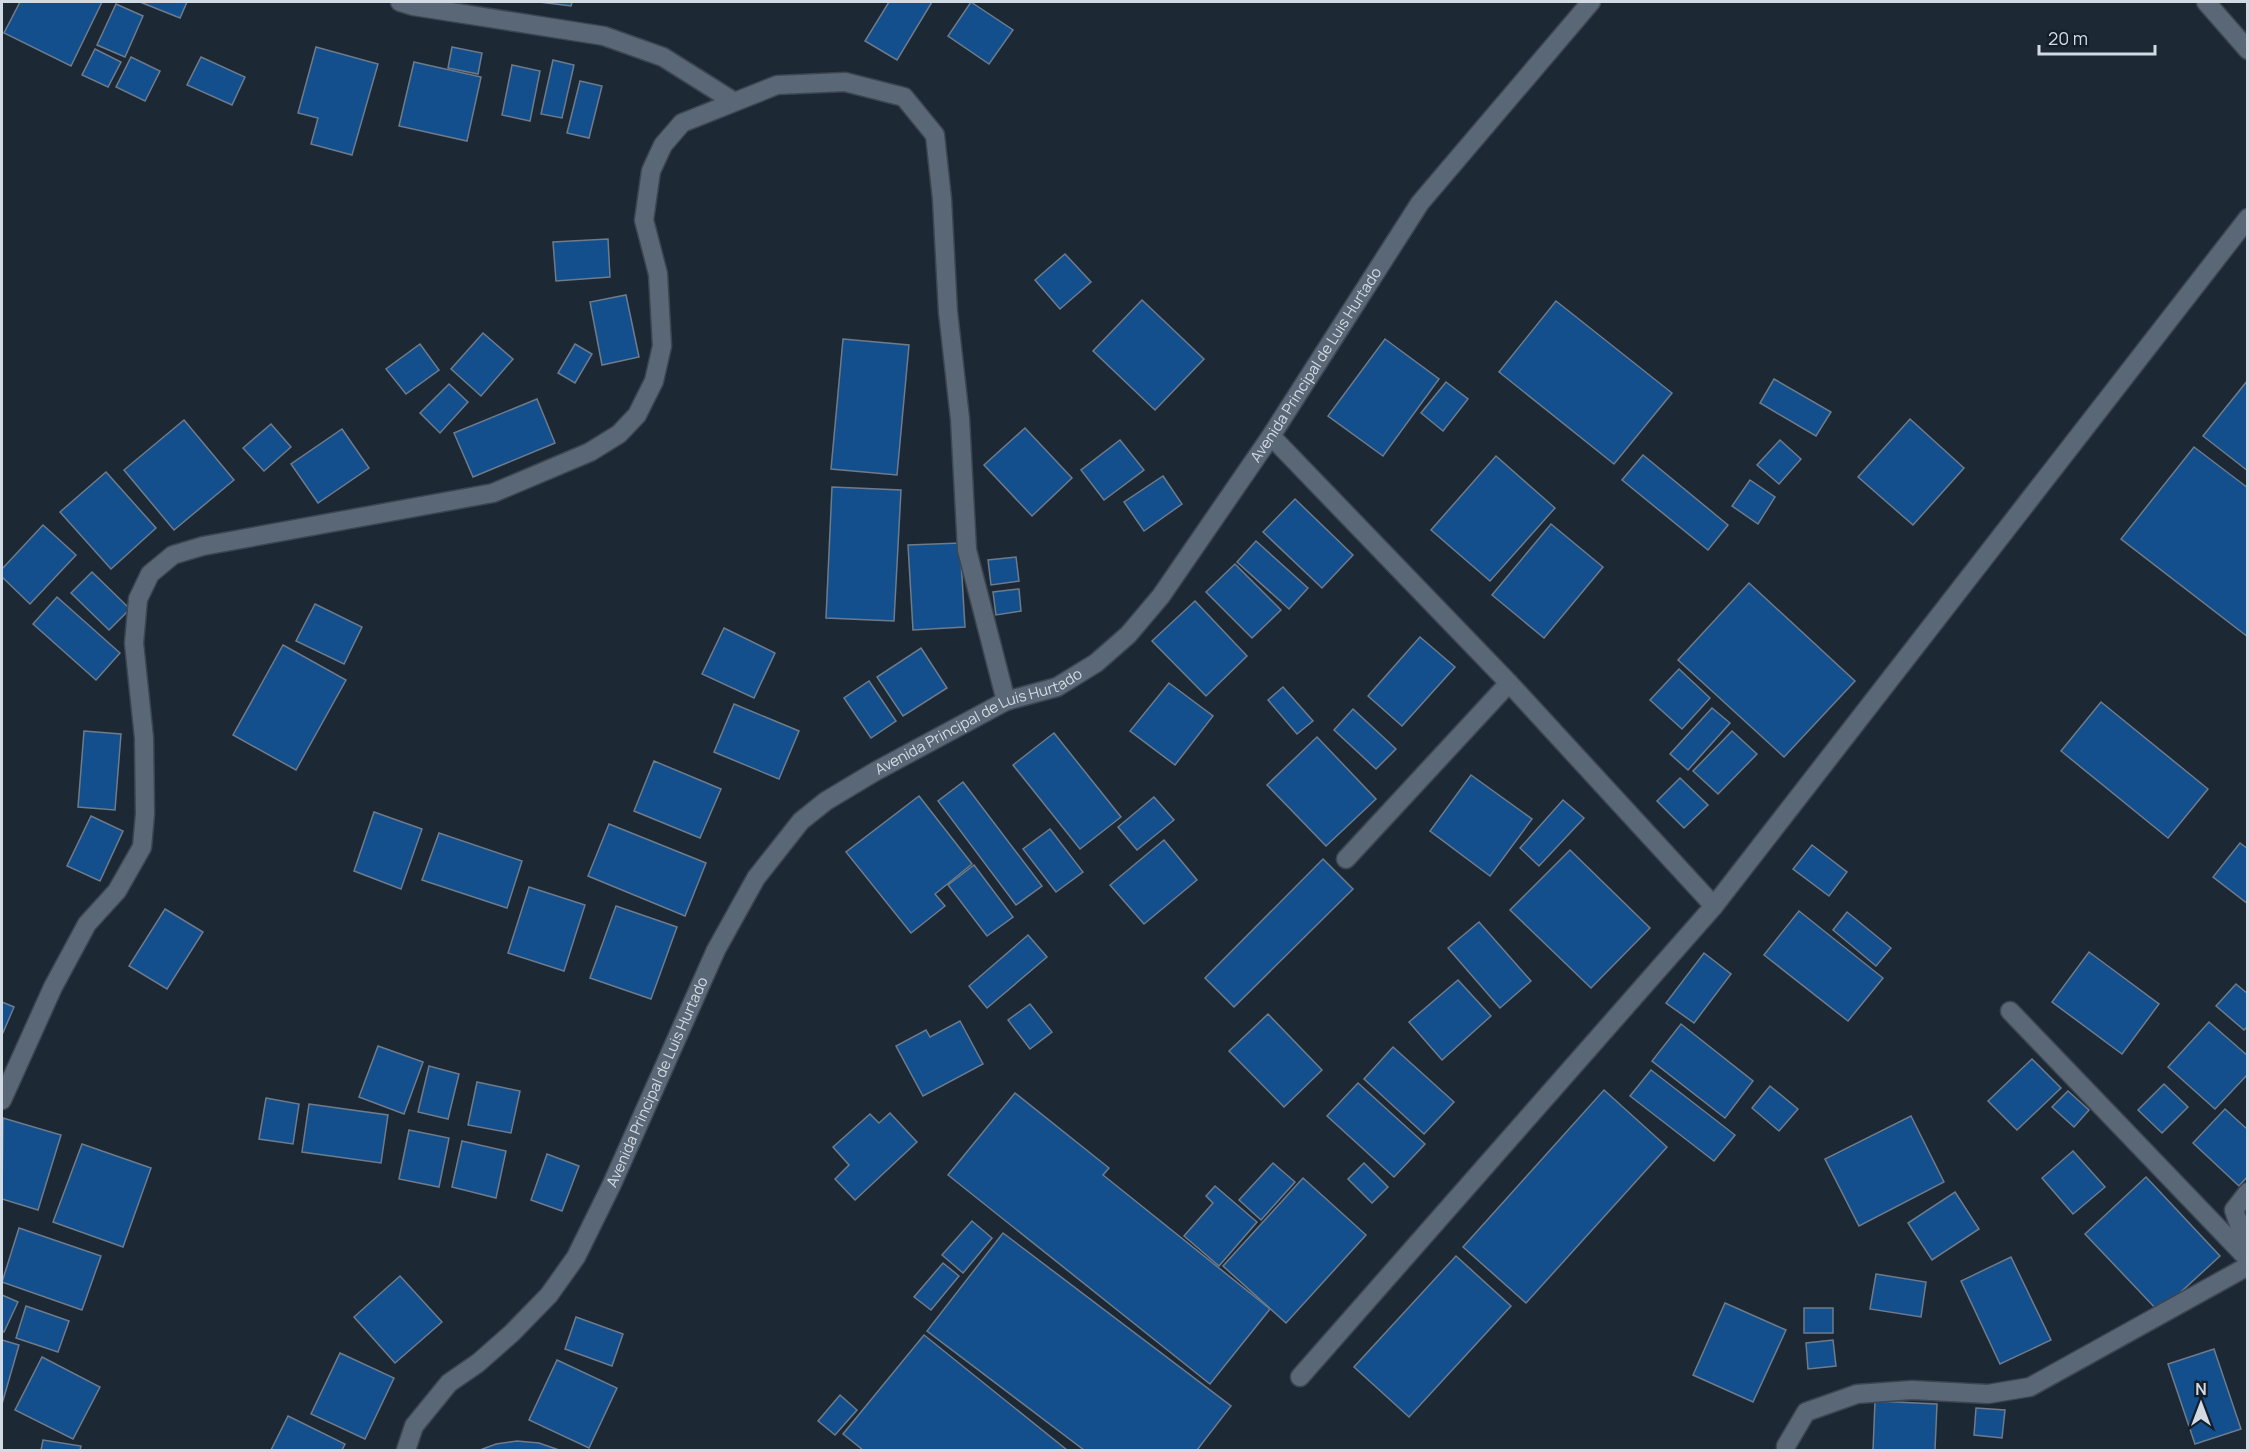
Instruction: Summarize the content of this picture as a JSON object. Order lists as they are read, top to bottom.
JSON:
{
  "streets": {
    "street": ["Avenida Principal de Luis Hurtado"]
  },
  "scale_bar": "20 m",
  "north": "top"
}
